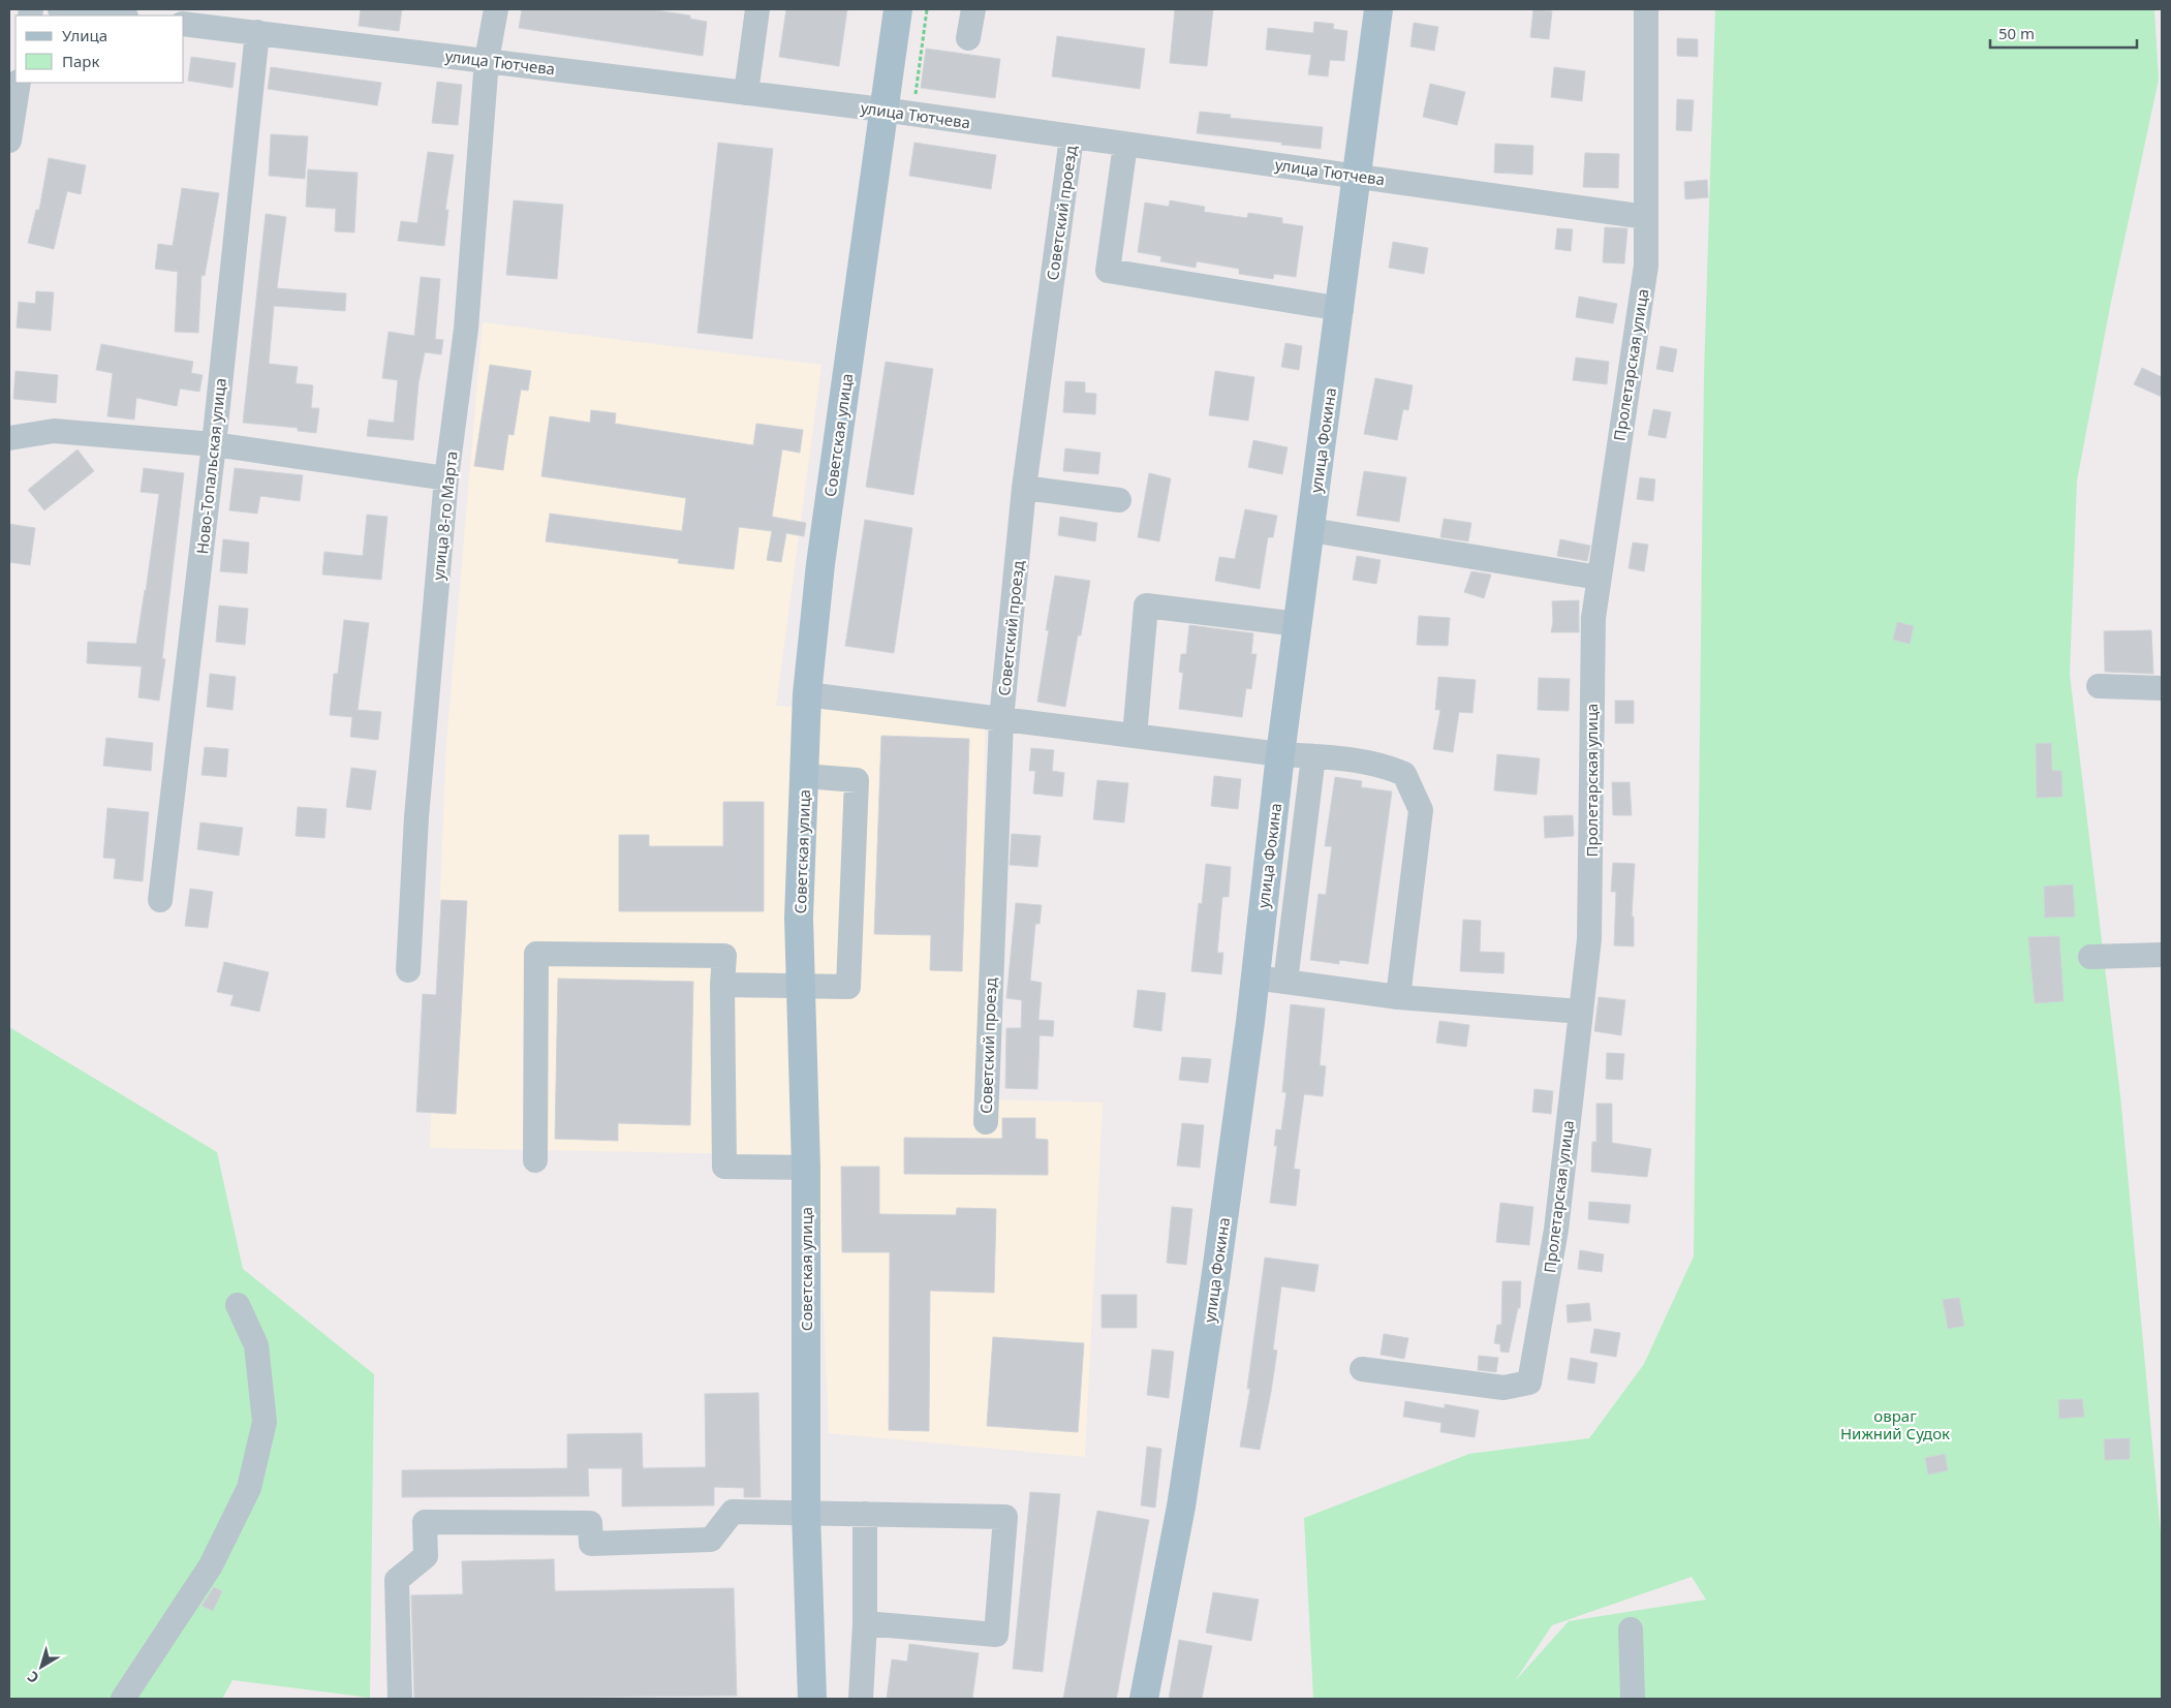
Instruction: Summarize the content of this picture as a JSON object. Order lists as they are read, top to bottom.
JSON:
{
  "streets": {
    "main road": ["Советская улица", "улица Фокина"],
    "street": [
      "улица Тютчева",
      "Советский проезд",
      "Пролетарская улица",
      "Ново-Топальская улица",
      "улица 8-го Марта"
    ]
  },
  "crossings": [
    ["улица Тютчева", "Советский проезд"],
    ["улица Тютчева", "Пролетарская улица"],
    ["улица Тютчева", "Советская улица"],
    ["улица Тютчева", "улица Фокина"],
    ["улица Тютчева", "Ново-Топальская улица"],
    ["улица Тютчева", "улица 8-го Марта"]
  ],
  "parks": ["овраг Нижний Судок"],
  "legend": ["Улица", "Парк"],
  "scale_bar": "50 m",
  "north": "bottom left"
}
